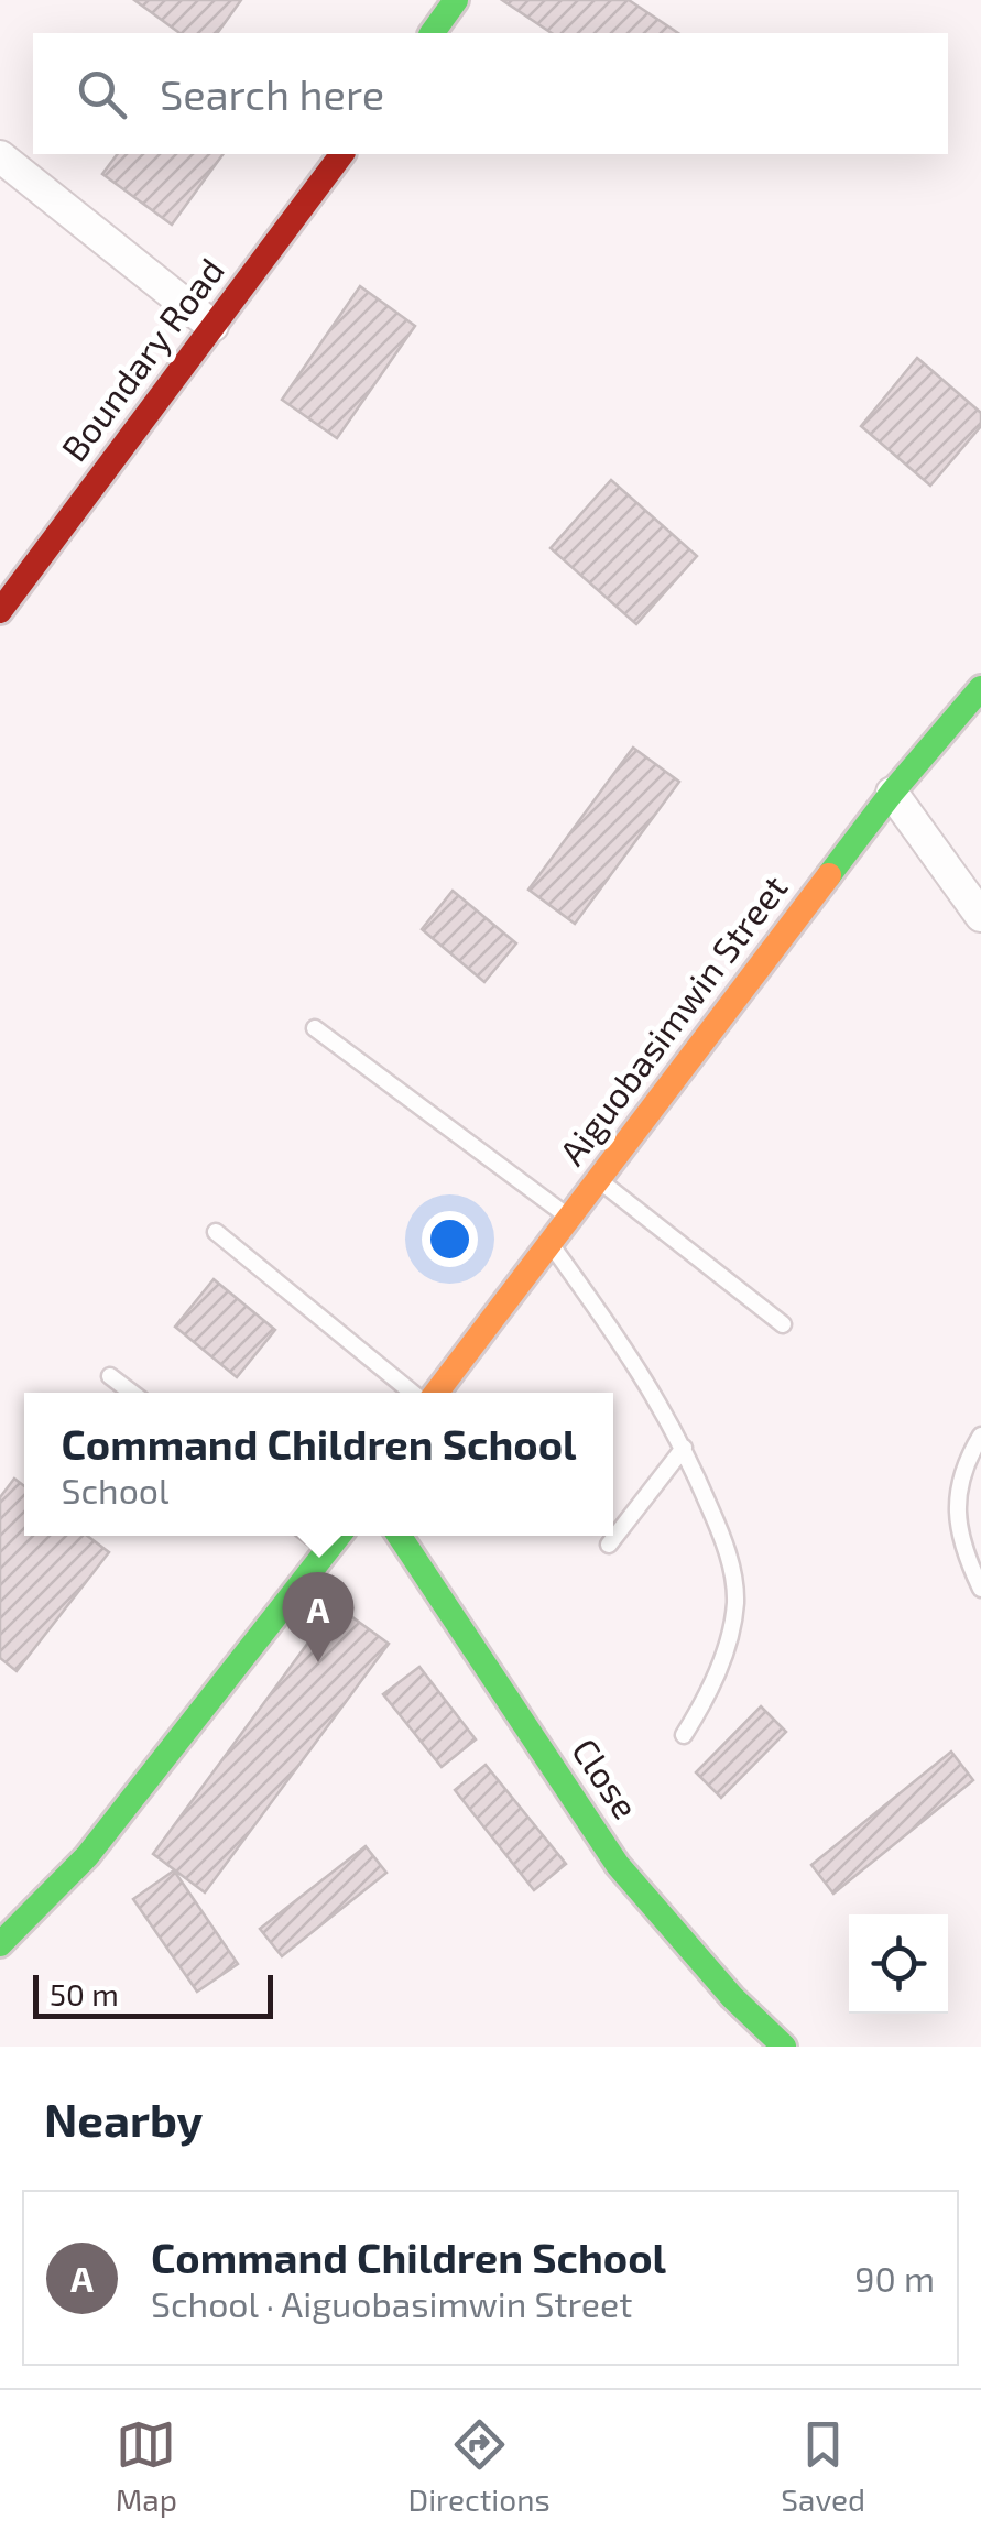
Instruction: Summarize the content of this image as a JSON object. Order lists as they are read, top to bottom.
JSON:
{
  "streets": {
    "street": ["Boundary Road", "Aiguobasimwin Street", "Close"]
  },
  "scale_bar": "50 m",
  "page": {
    "search": "Search here",
    "popup": ["Command Children School", "School"],
    "pins": "A",
    "scale": "50 m",
    "heading": "Nearby",
    "list": [
      {
        "mark": "A",
        "name": "Command Children School",
        "note": "School · Aiguobasimwin Street",
        "value": "90 m"
      }
    ],
    "nav": ["Map", "Directions", "Saved"]
  }
}
